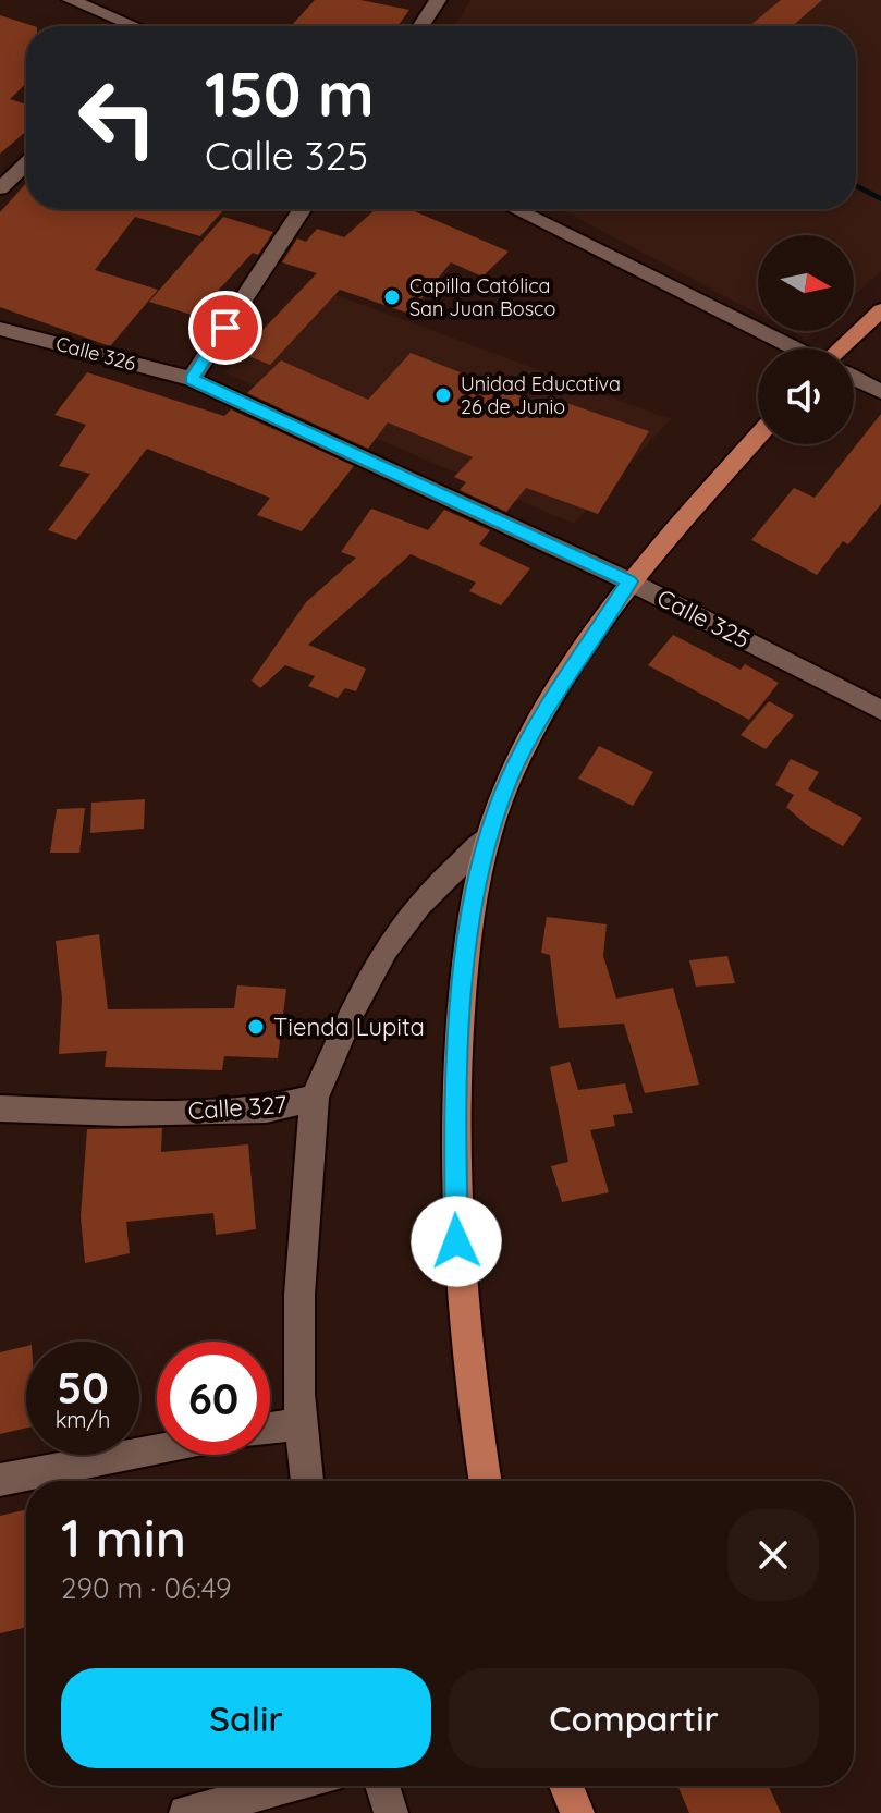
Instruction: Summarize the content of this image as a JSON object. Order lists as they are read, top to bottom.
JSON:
{
  "streets": {
    "street": ["Calle 326", "Calle 325", "Calle 327"]
  },
  "crossings": [
    ["Calle 326", "Calle 325"]
  ],
  "places": ["Capilla Católica San Juan Bosco", "Unidad Educativa 26 de Junio", "Tienda Lupita"],
  "north": "right",
  "page": {
    "turn": ["150 m", "Calle 325"],
    "speed": "50 km/h",
    "limit": "60",
    "heading": ["1 min", "290 m · 06:49"],
    "buttons": ["Salir", "Compartir"]
  }
}
